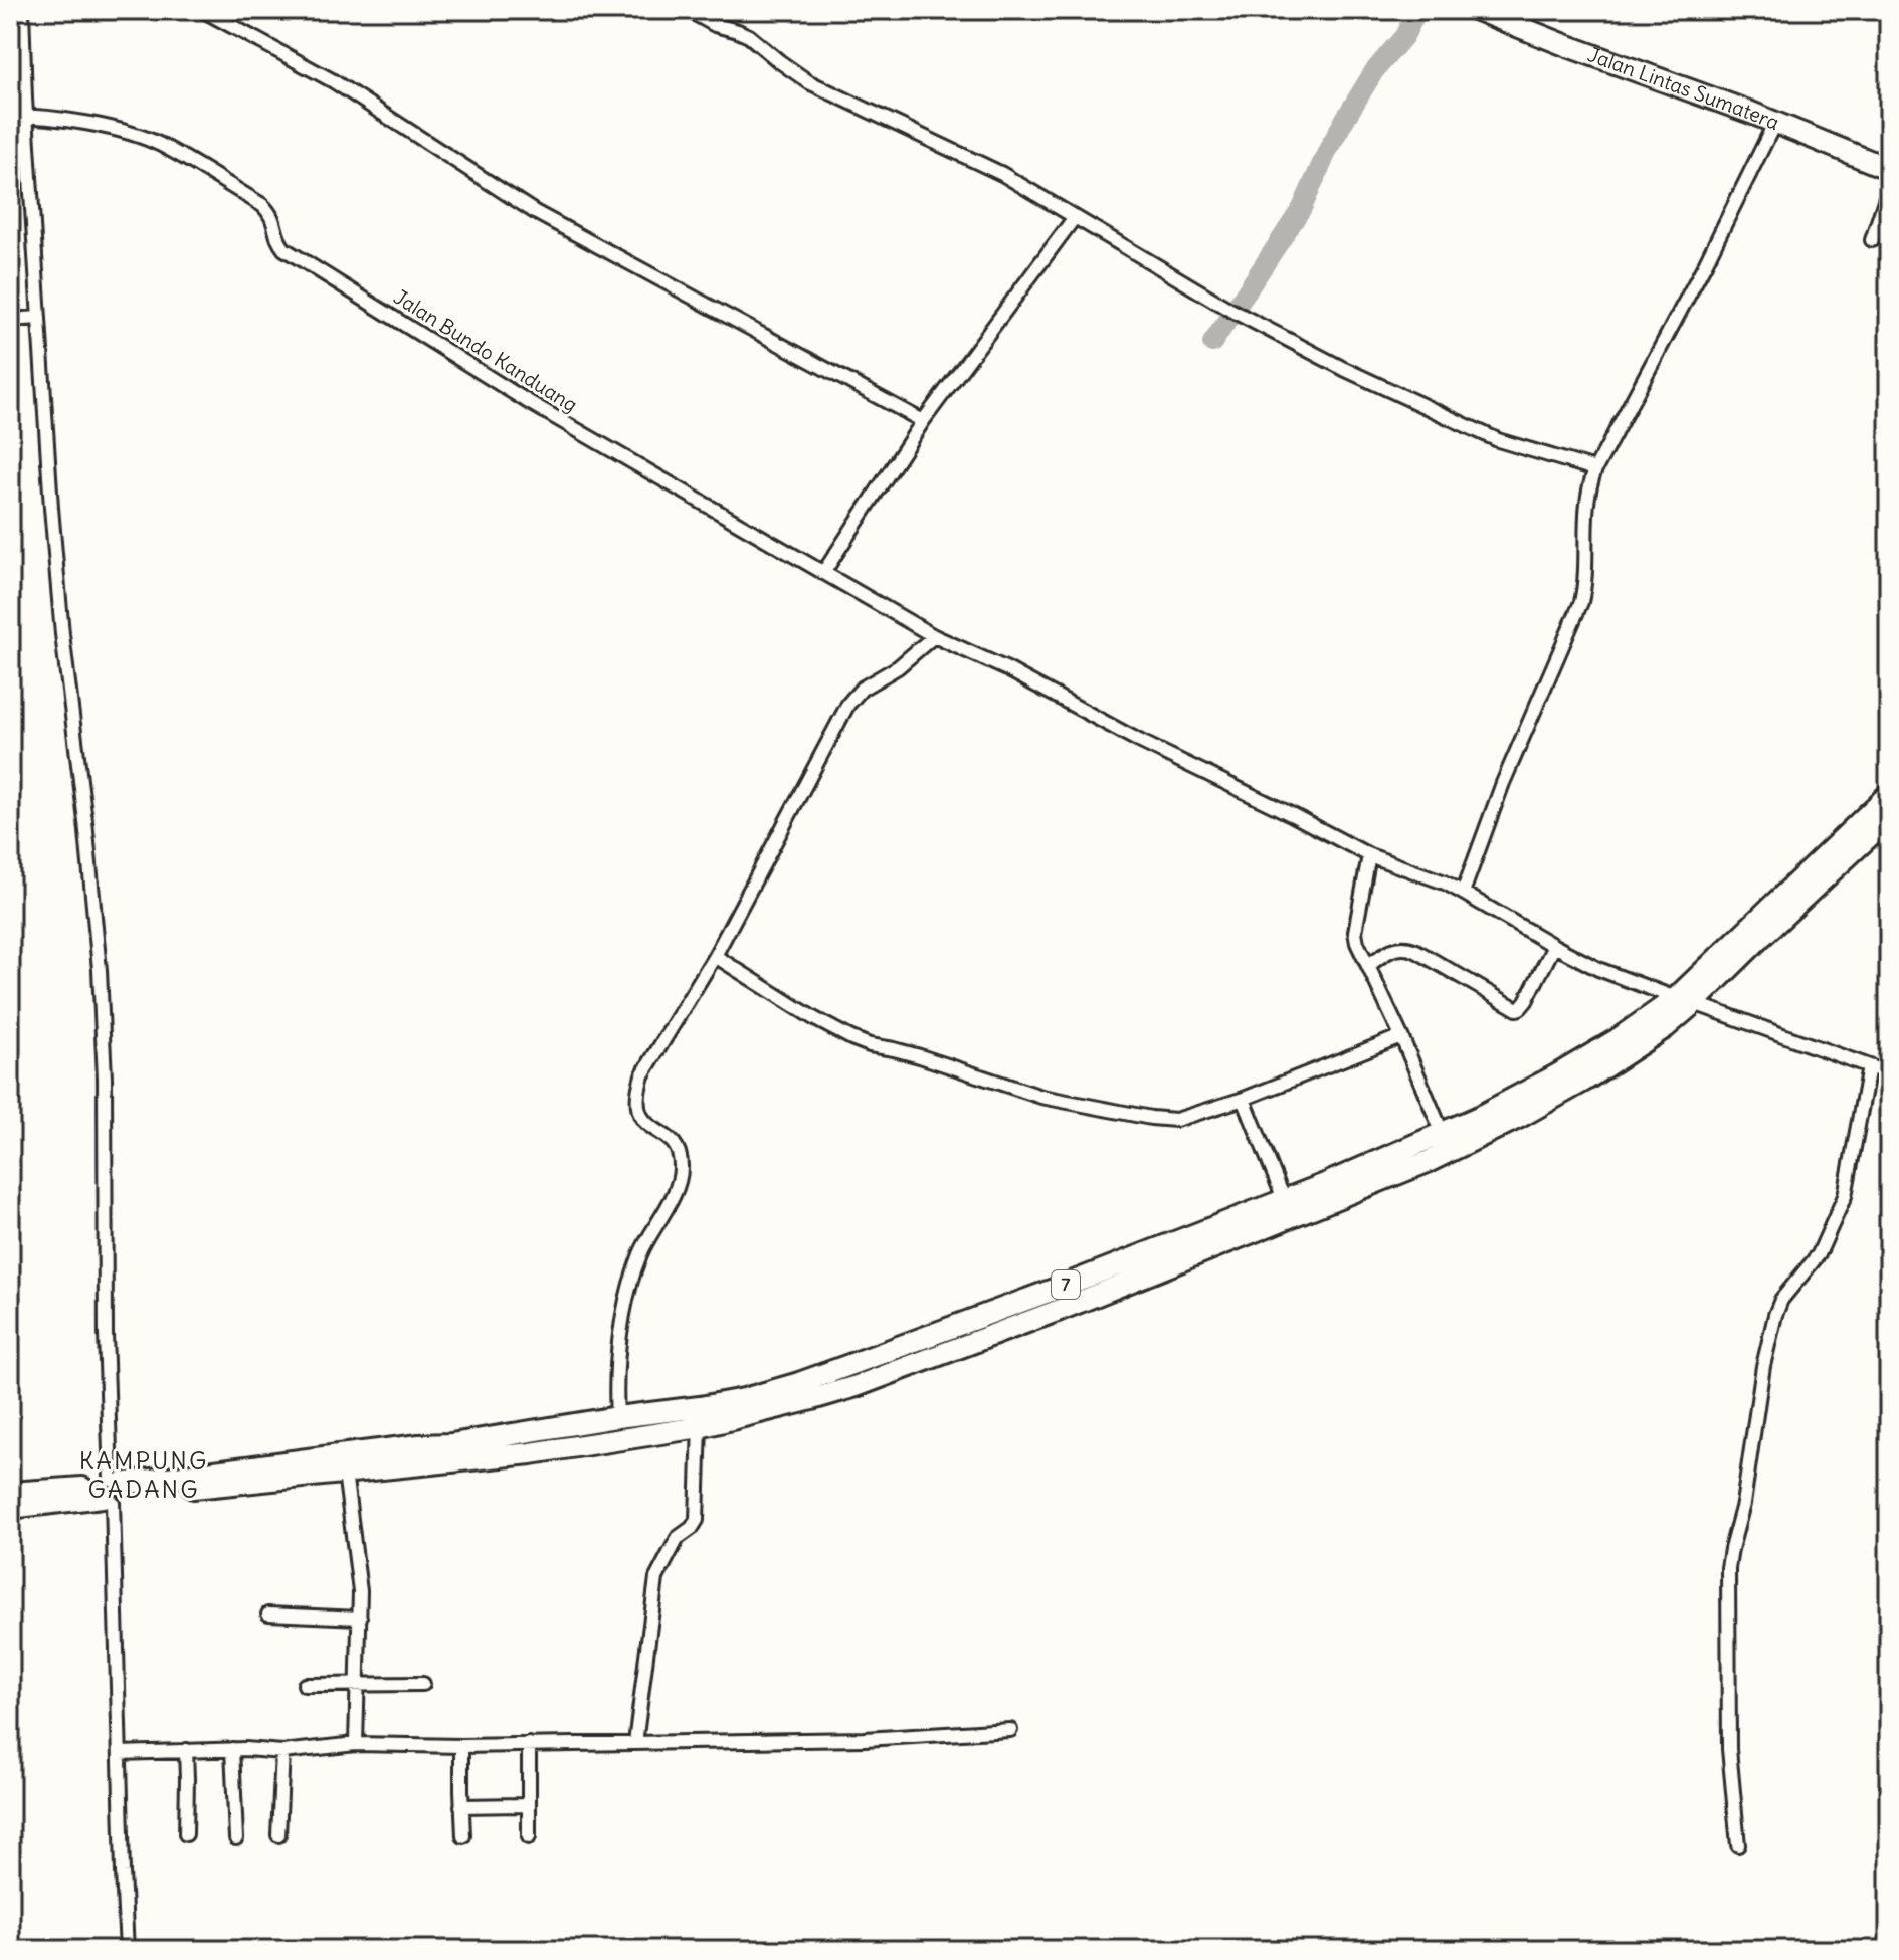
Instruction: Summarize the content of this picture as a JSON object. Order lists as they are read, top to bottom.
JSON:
{
  "streets": {
    "main road": ["Jalan Lintas Sumatera", "7"],
    "street": ["Jalan Bundo Kanduang"]
  },
  "crossings": [
    ["Jalan Bundo Kanduang", "7"]
  ],
  "districts": ["KAMPUNG GADANG"]
}
